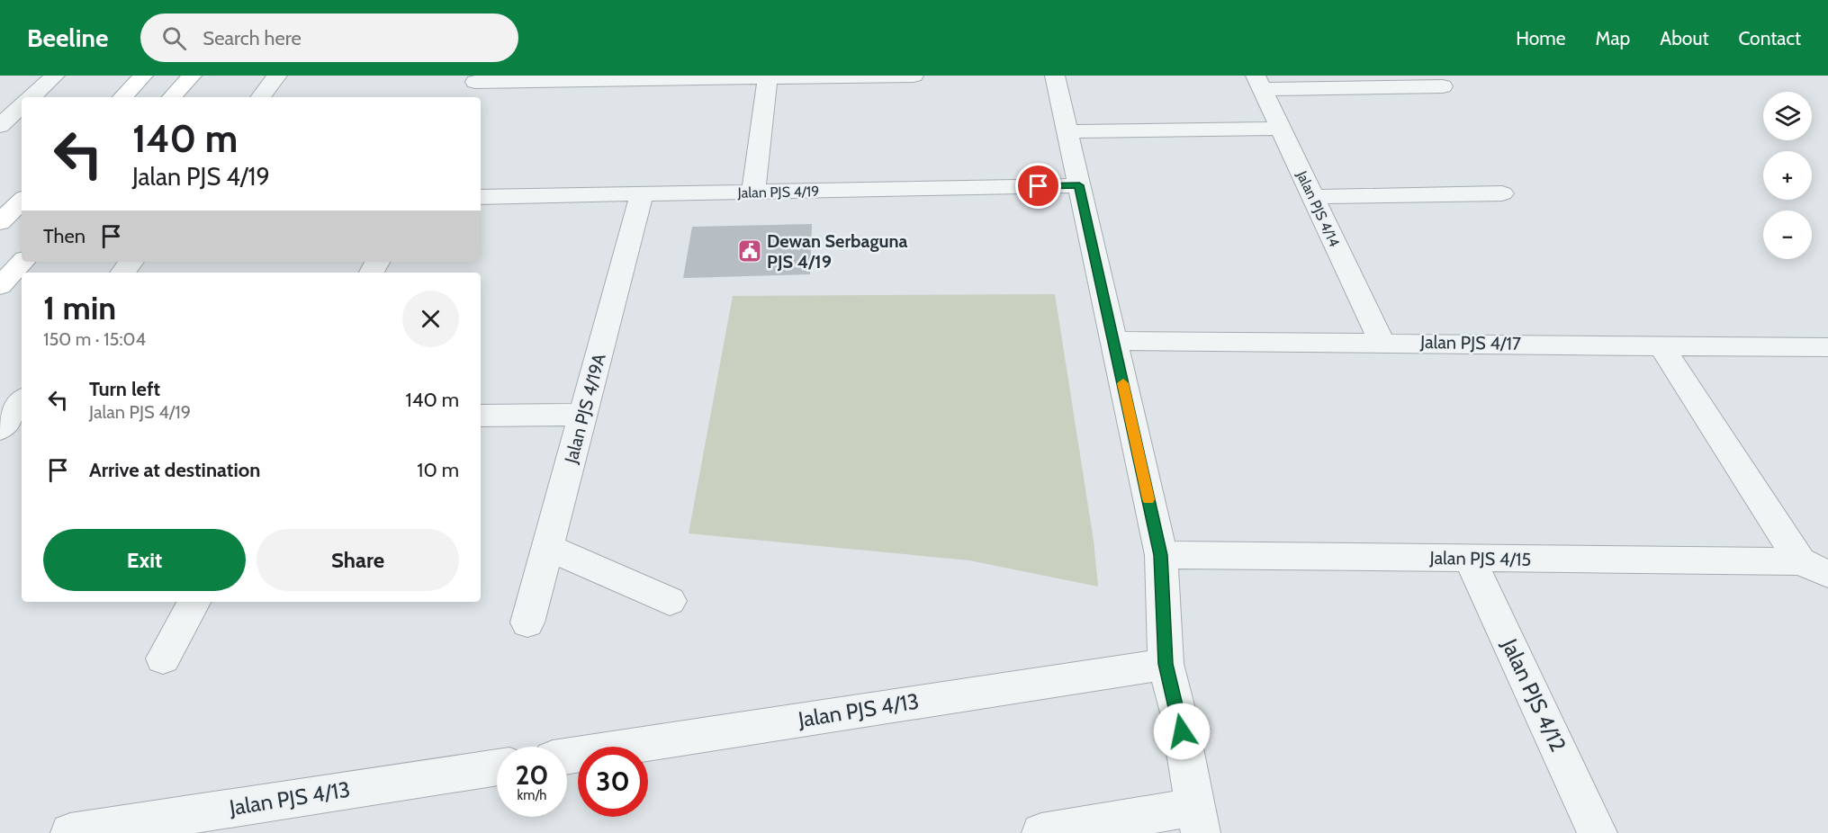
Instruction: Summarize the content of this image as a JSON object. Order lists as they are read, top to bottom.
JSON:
{
  "streets": {
    "street": [
      "Jalan PJS 4/19",
      "Jalan PJS 4/14",
      "Jalan PJS 4/17",
      "Jalan PJS 4/19A",
      "Jalan PJS 4/15",
      "Jalan PJS 4/12",
      "Jalan PJS 4/13"
    ]
  },
  "crossings": [
    ["Jalan PJS 4/19", "Jalan PJS 4/19A"],
    ["Jalan PJS 4/14", "Jalan PJS 4/17"],
    ["Jalan PJS 4/15", "Jalan PJS 4/12"]
  ],
  "places": {
    "public building": ["Dewan Serbaguna PJS 4/19"]
  },
  "page": {
    "header": "Beeline",
    "search": "Search here",
    "nav": [
      "Home",
      "Map",
      "About",
      "Contact"
    ],
    "map_buttons": ["+", "−"],
    "turn": ["140 m", "Jalan PJS 4/19"],
    "then": "Then",
    "heading": ["1 min", "150 m · 15:04"],
    "list": [
      {
        "name": "Turn left",
        "note": "Jalan PJS 4/19",
        "value": "140 m"
      },
      {
        "name": "Arrive at destination",
        "value": "10 m"
      }
    ],
    "buttons": ["Exit", "Share"],
    "speed": "20 km/h",
    "limit": "30"
  }
}
